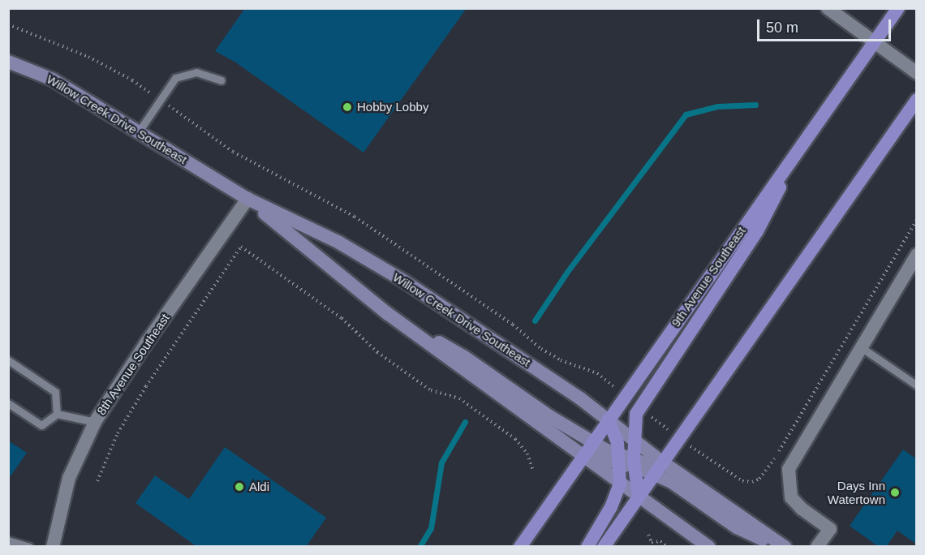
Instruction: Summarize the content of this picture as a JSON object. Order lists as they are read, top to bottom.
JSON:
{
  "streets": {
    "main road": ["Willow Creek Drive Southeast", "9th Avenue Southeast"],
    "street": ["8th Avenue Southeast"]
  },
  "crossings": [
    ["Willow Creek Drive Southeast", "9th Avenue Southeast"],
    ["Willow Creek Drive Southeast", "8th Avenue Southeast"]
  ],
  "places": ["Hobby Lobby", "Aldi", "Days Inn Watertown"],
  "scale_bar": "50 m"
}
